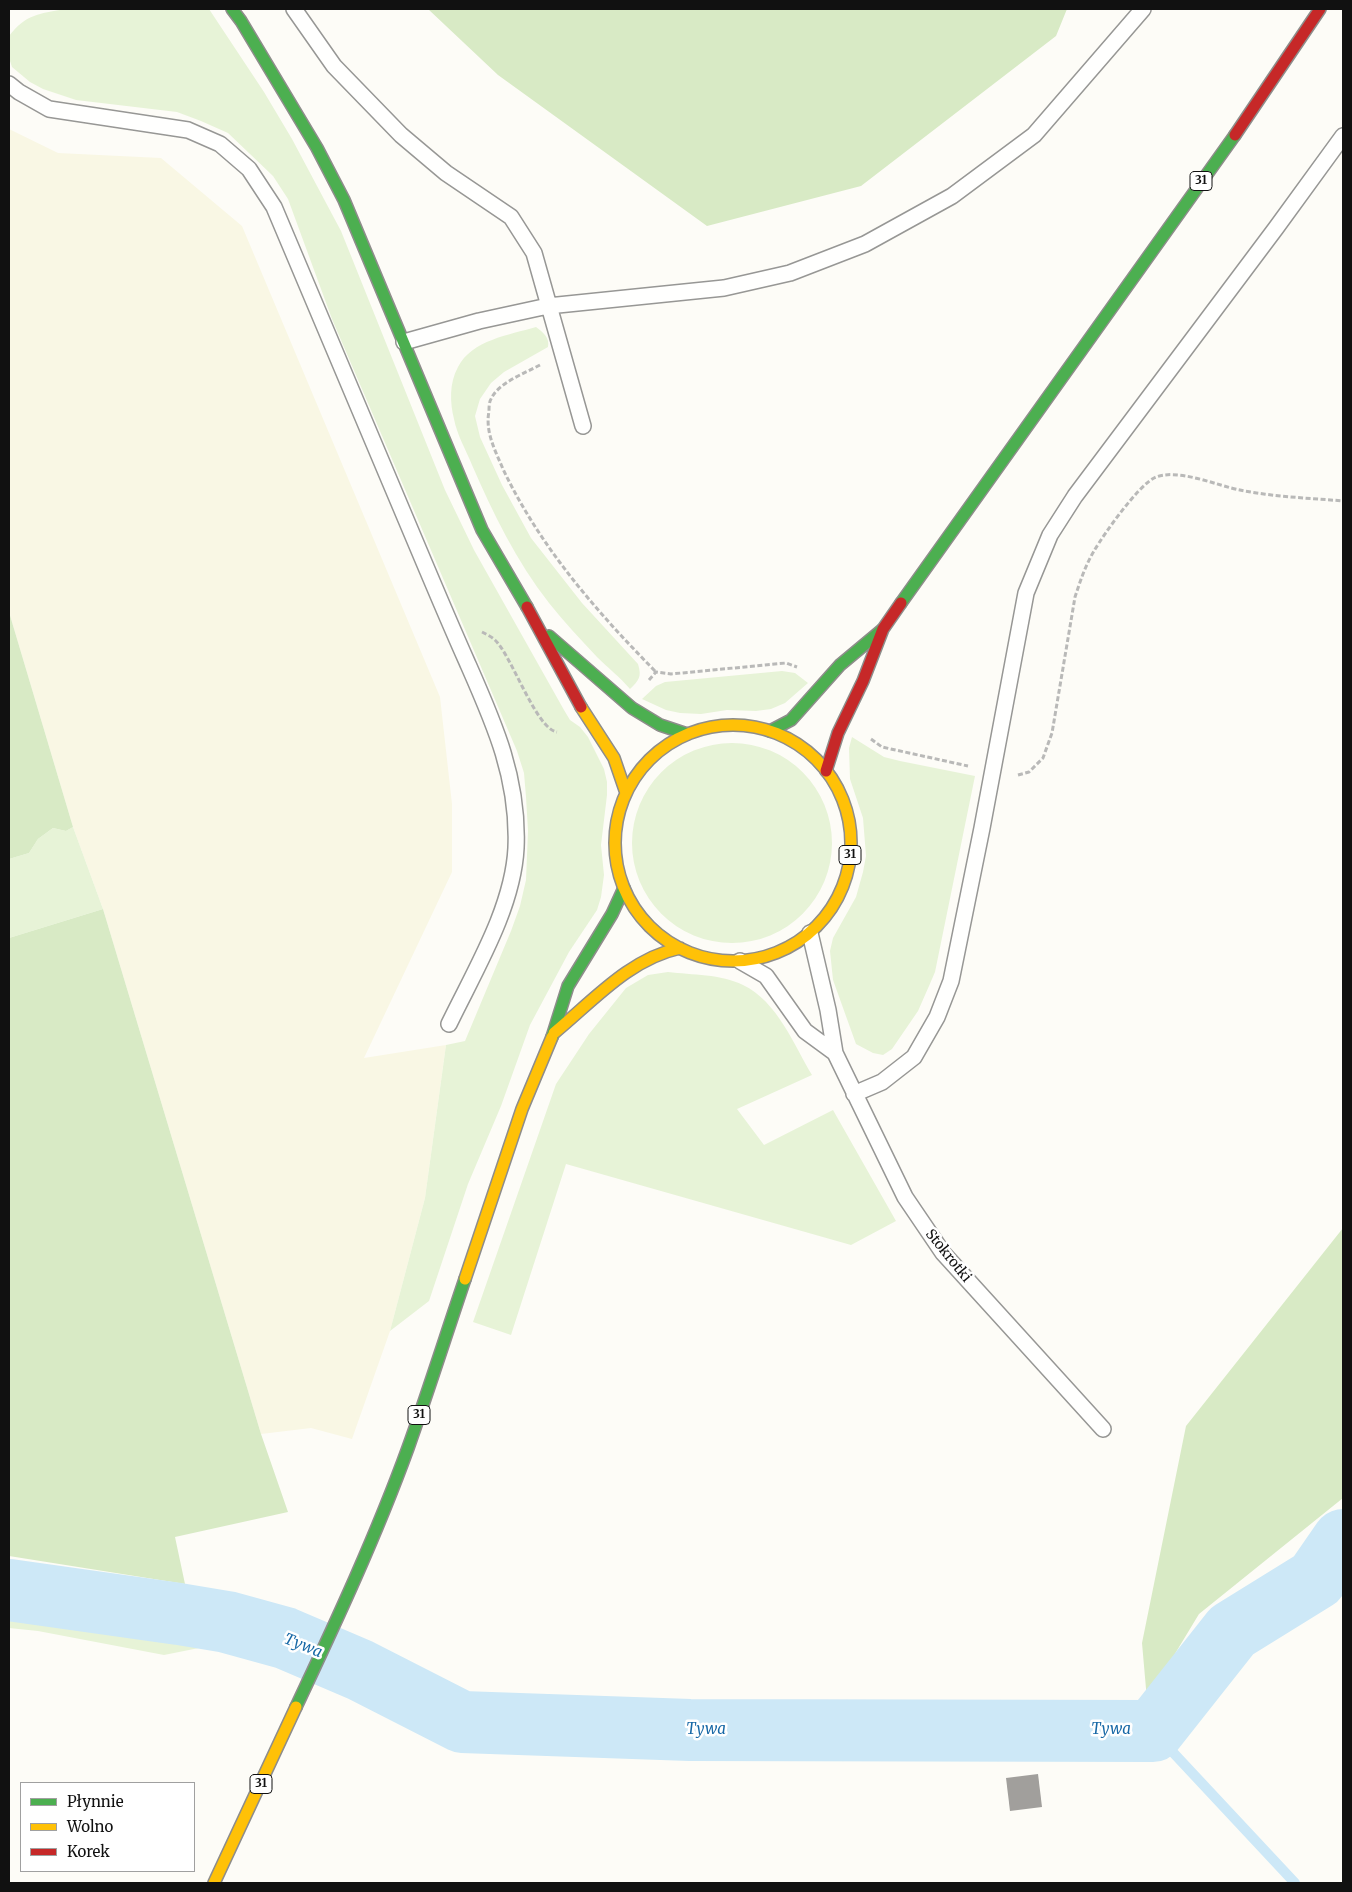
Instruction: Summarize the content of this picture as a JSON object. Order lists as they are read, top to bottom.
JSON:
{
  "streets": {
    "main road": ["31"],
    "lane": ["Stokrotki"]
  },
  "crossings": [
    ["31", "Stokrotki"]
  ],
  "water": ["Tywa"],
  "legend": ["Płynnie", "Wolno", "Korek"]
}
